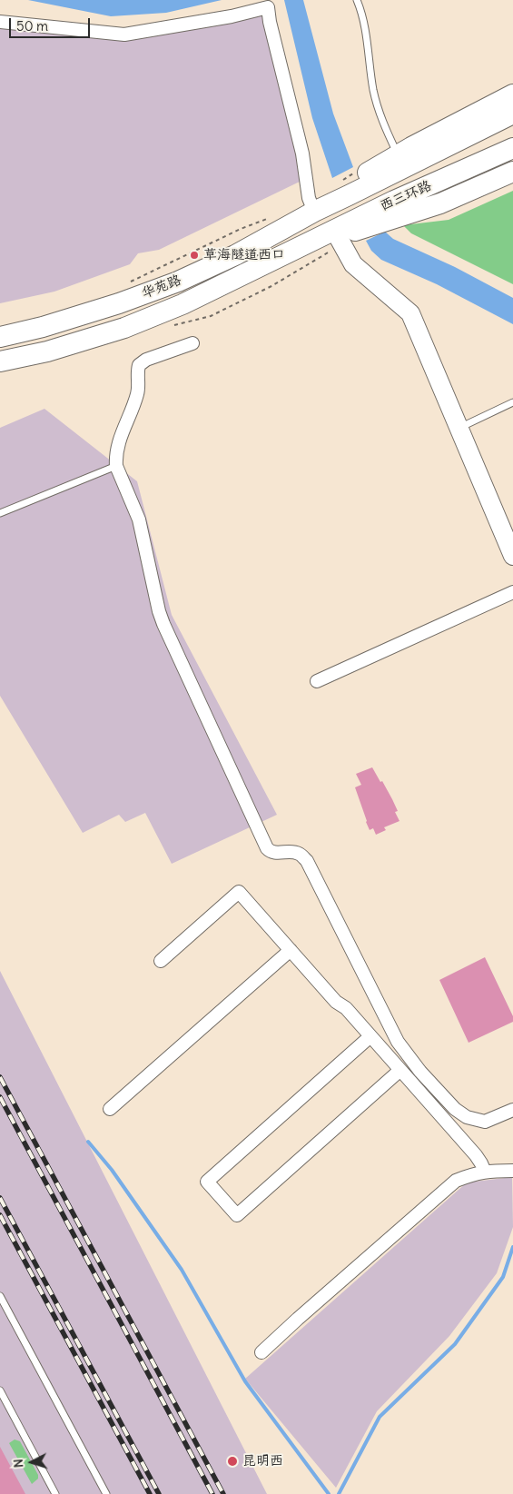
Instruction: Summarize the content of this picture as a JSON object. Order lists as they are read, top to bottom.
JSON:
{
  "streets": {
    "main road": ["西三环路", "华苑路"]
  },
  "crossings": [
    ["西三环路", "华苑路"]
  ],
  "places": ["草海隧道西口", "昆明西"],
  "scale_bar": "50 m",
  "north": "left"
}
